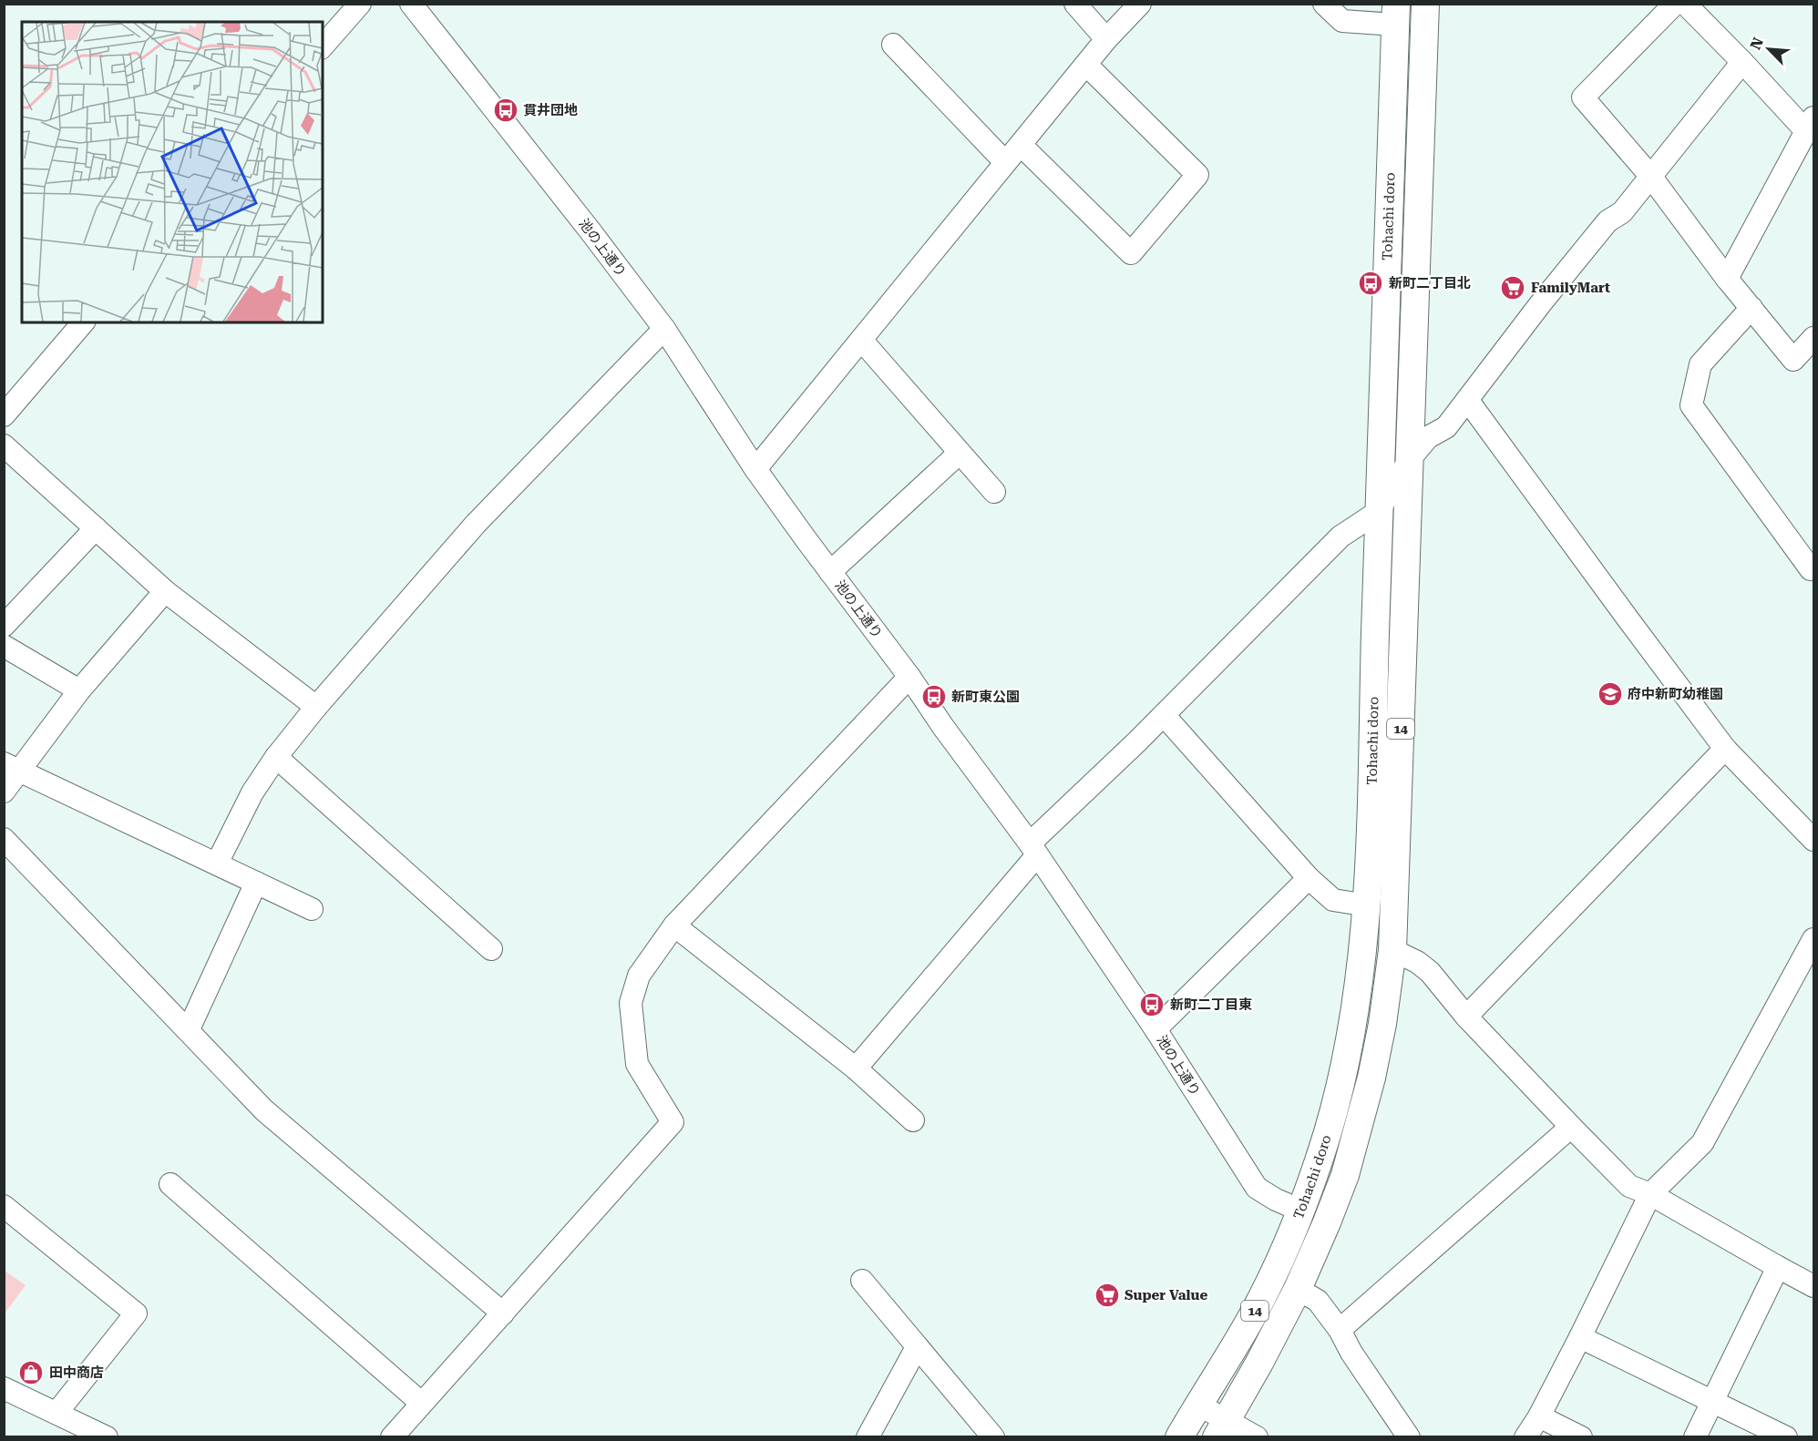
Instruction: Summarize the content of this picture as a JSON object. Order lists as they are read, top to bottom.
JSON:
{
  "streets": {
    "main road": ["Tohachi doro", "14"],
    "street": ["池の上通り"]
  },
  "crossings": [
    ["Tohachi doro", "池の上通り"]
  ],
  "places": {
    "bus stop": [
      "貫井団地",
      "新町二丁目北",
      "新町東公園",
      "新町二丁目東"
    ],
    "supermarket": ["FamilyMart", "Super Value"],
    "school or university": ["府中新町幼稚園"],
    "shop": ["田中商店"]
  },
  "north": "top left"
}
